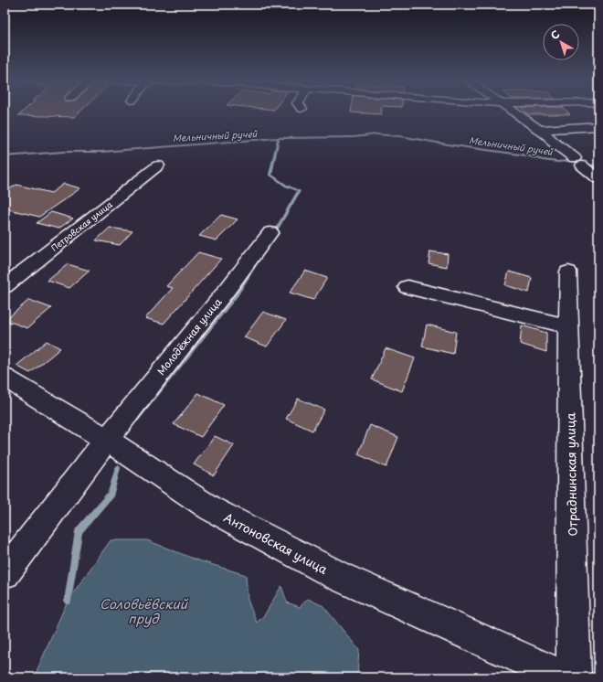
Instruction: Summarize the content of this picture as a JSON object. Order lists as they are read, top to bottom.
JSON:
{
  "streets": {
    "street": [
      "Петровская улица",
      "Молодёжная улица",
      "Отраднинская улица",
      "Антоновская улица"
    ]
  },
  "crossings": [
    ["Молодёжная улица", "Антоновская улица"]
  ],
  "water": ["Мельничный ручей", "Соловьёвский пруд"],
  "north": "top left"
}
